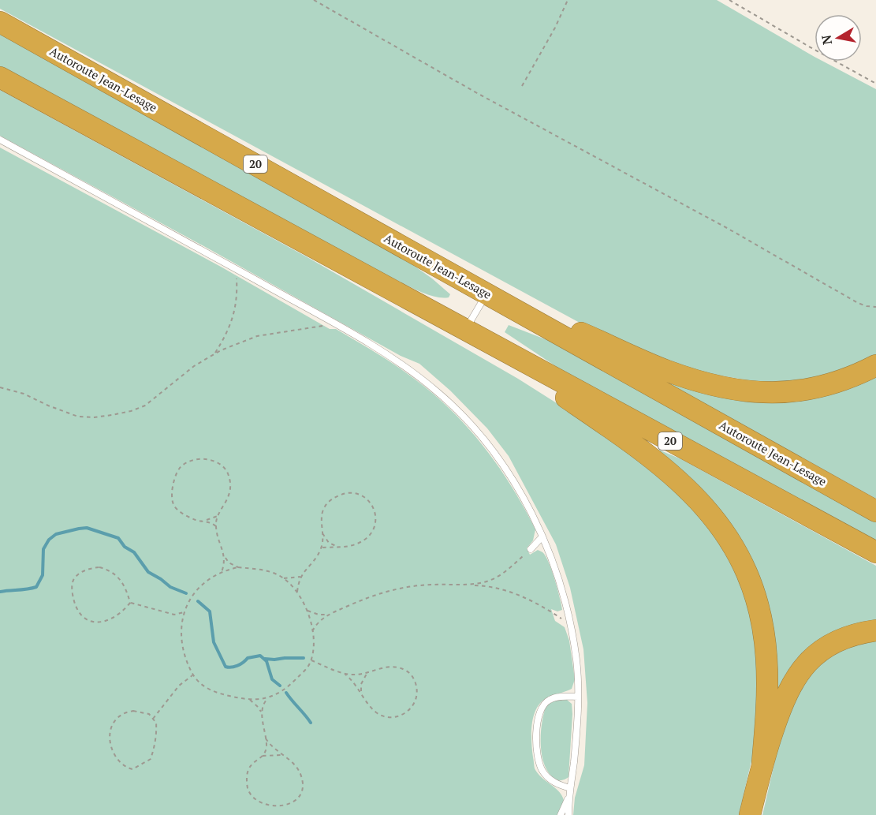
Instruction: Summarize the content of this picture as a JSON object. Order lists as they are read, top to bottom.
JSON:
{
  "streets": {
    "highway": ["Autoroute Jean-Lesage", "20"]
  },
  "north": "left"
}
